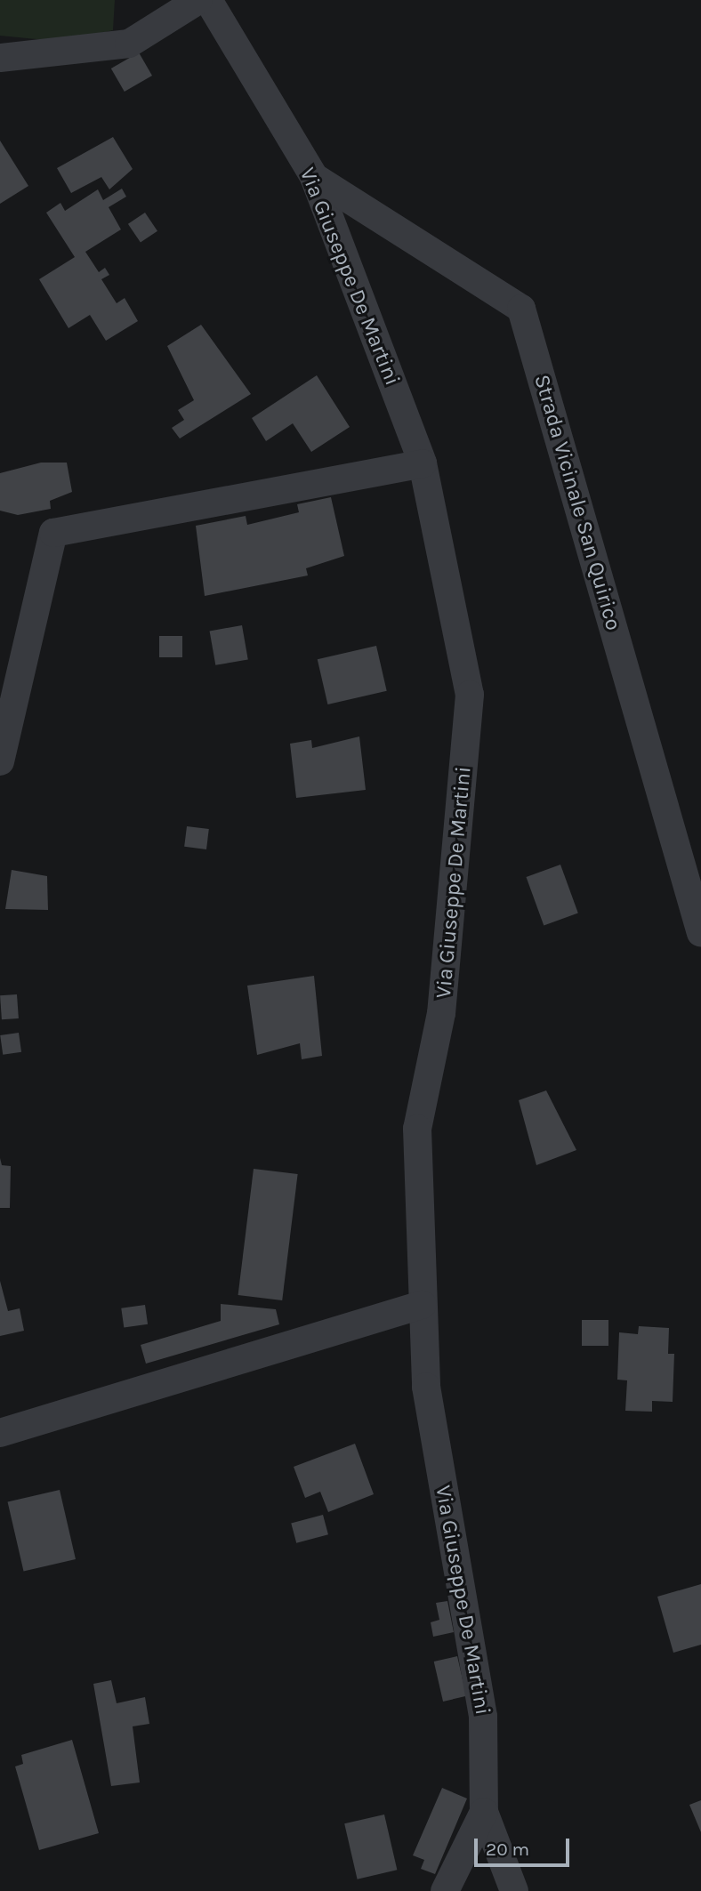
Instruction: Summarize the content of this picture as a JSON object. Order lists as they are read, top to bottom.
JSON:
{
  "streets": {
    "street": ["Via Giuseppe De Martini", "Strada Vicinale San Quirico"]
  },
  "crossings": [
    ["Via Giuseppe De Martini", "Strada Vicinale San Quirico"]
  ],
  "scale_bar": "20 m"
}
